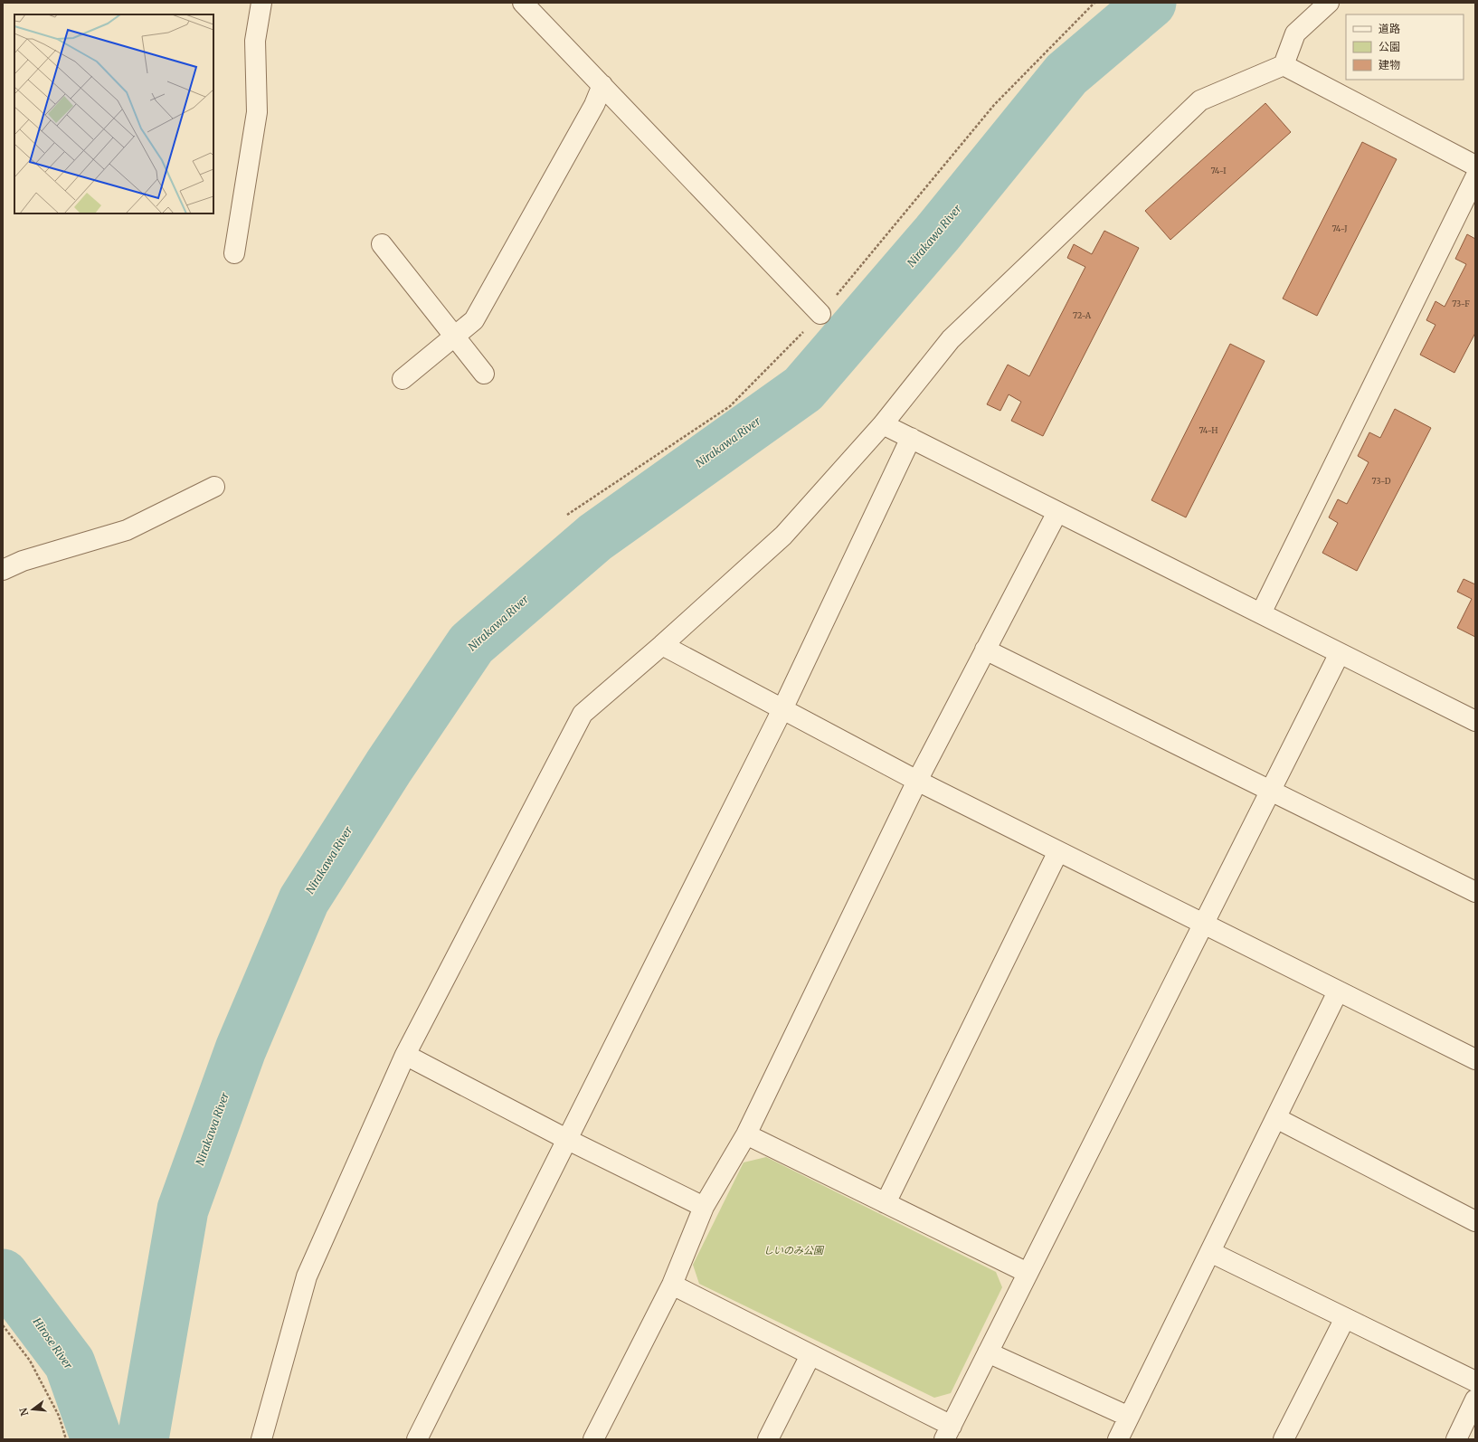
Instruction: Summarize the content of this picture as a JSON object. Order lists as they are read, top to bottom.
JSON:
{
  "water": ["Nirakawa River", "Hirose River"],
  "parks": ["しいのみ公園"],
  "house_numbers": [
    "74-I",
    "74-J",
    "73-F",
    "72-A",
    "74-H",
    "73-D"
  ],
  "legend": ["道路", "公園", "建物"],
  "north": "left"
}
